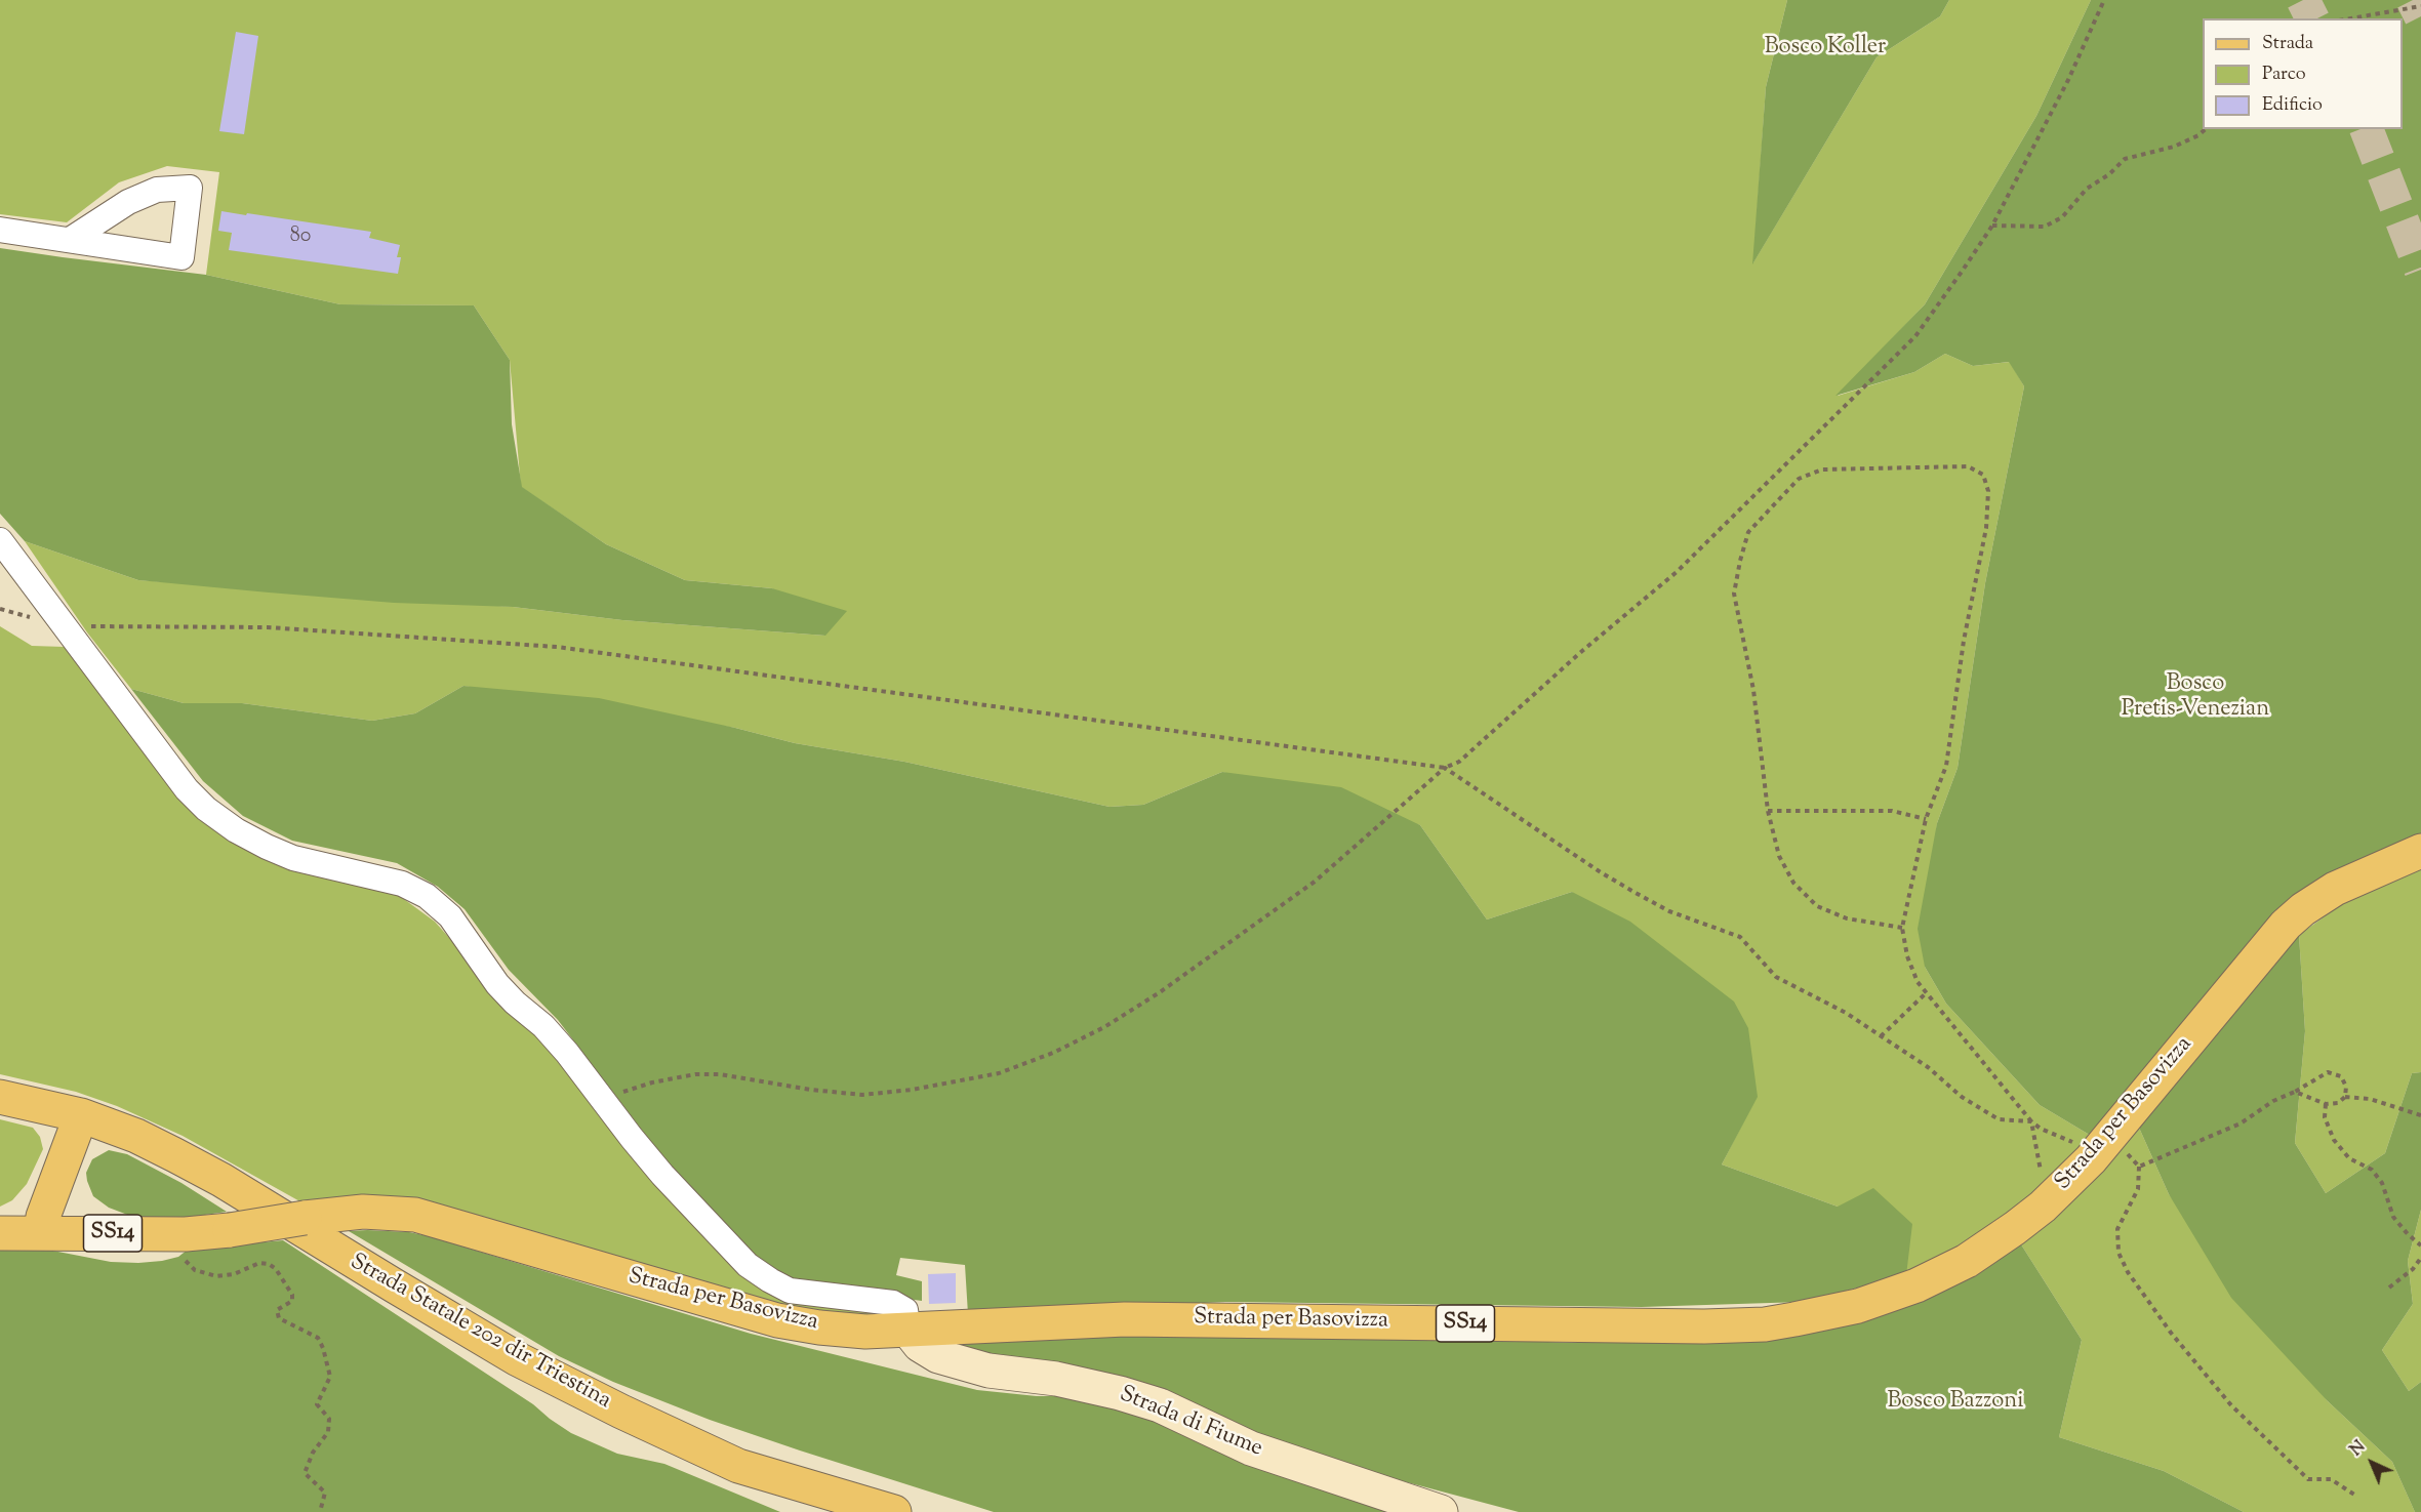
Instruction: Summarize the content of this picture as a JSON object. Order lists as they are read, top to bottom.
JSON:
{
  "streets": {
    "main road": ["Strada per Basovizza", "SS14", "Strada Statale 202 dir Triestina"],
    "street": ["Strada di Fiume"]
  },
  "crossings": [
    ["Strada per Basovizza", "Strada di Fiume"]
  ],
  "parks": ["Bosco Koller", "Bosco Pretis-Venezian", "Bosco Bazzoni"],
  "house_numbers": ["80"],
  "legend": ["Strada", "Parco", "Edificio"],
  "north": "top left"
}
